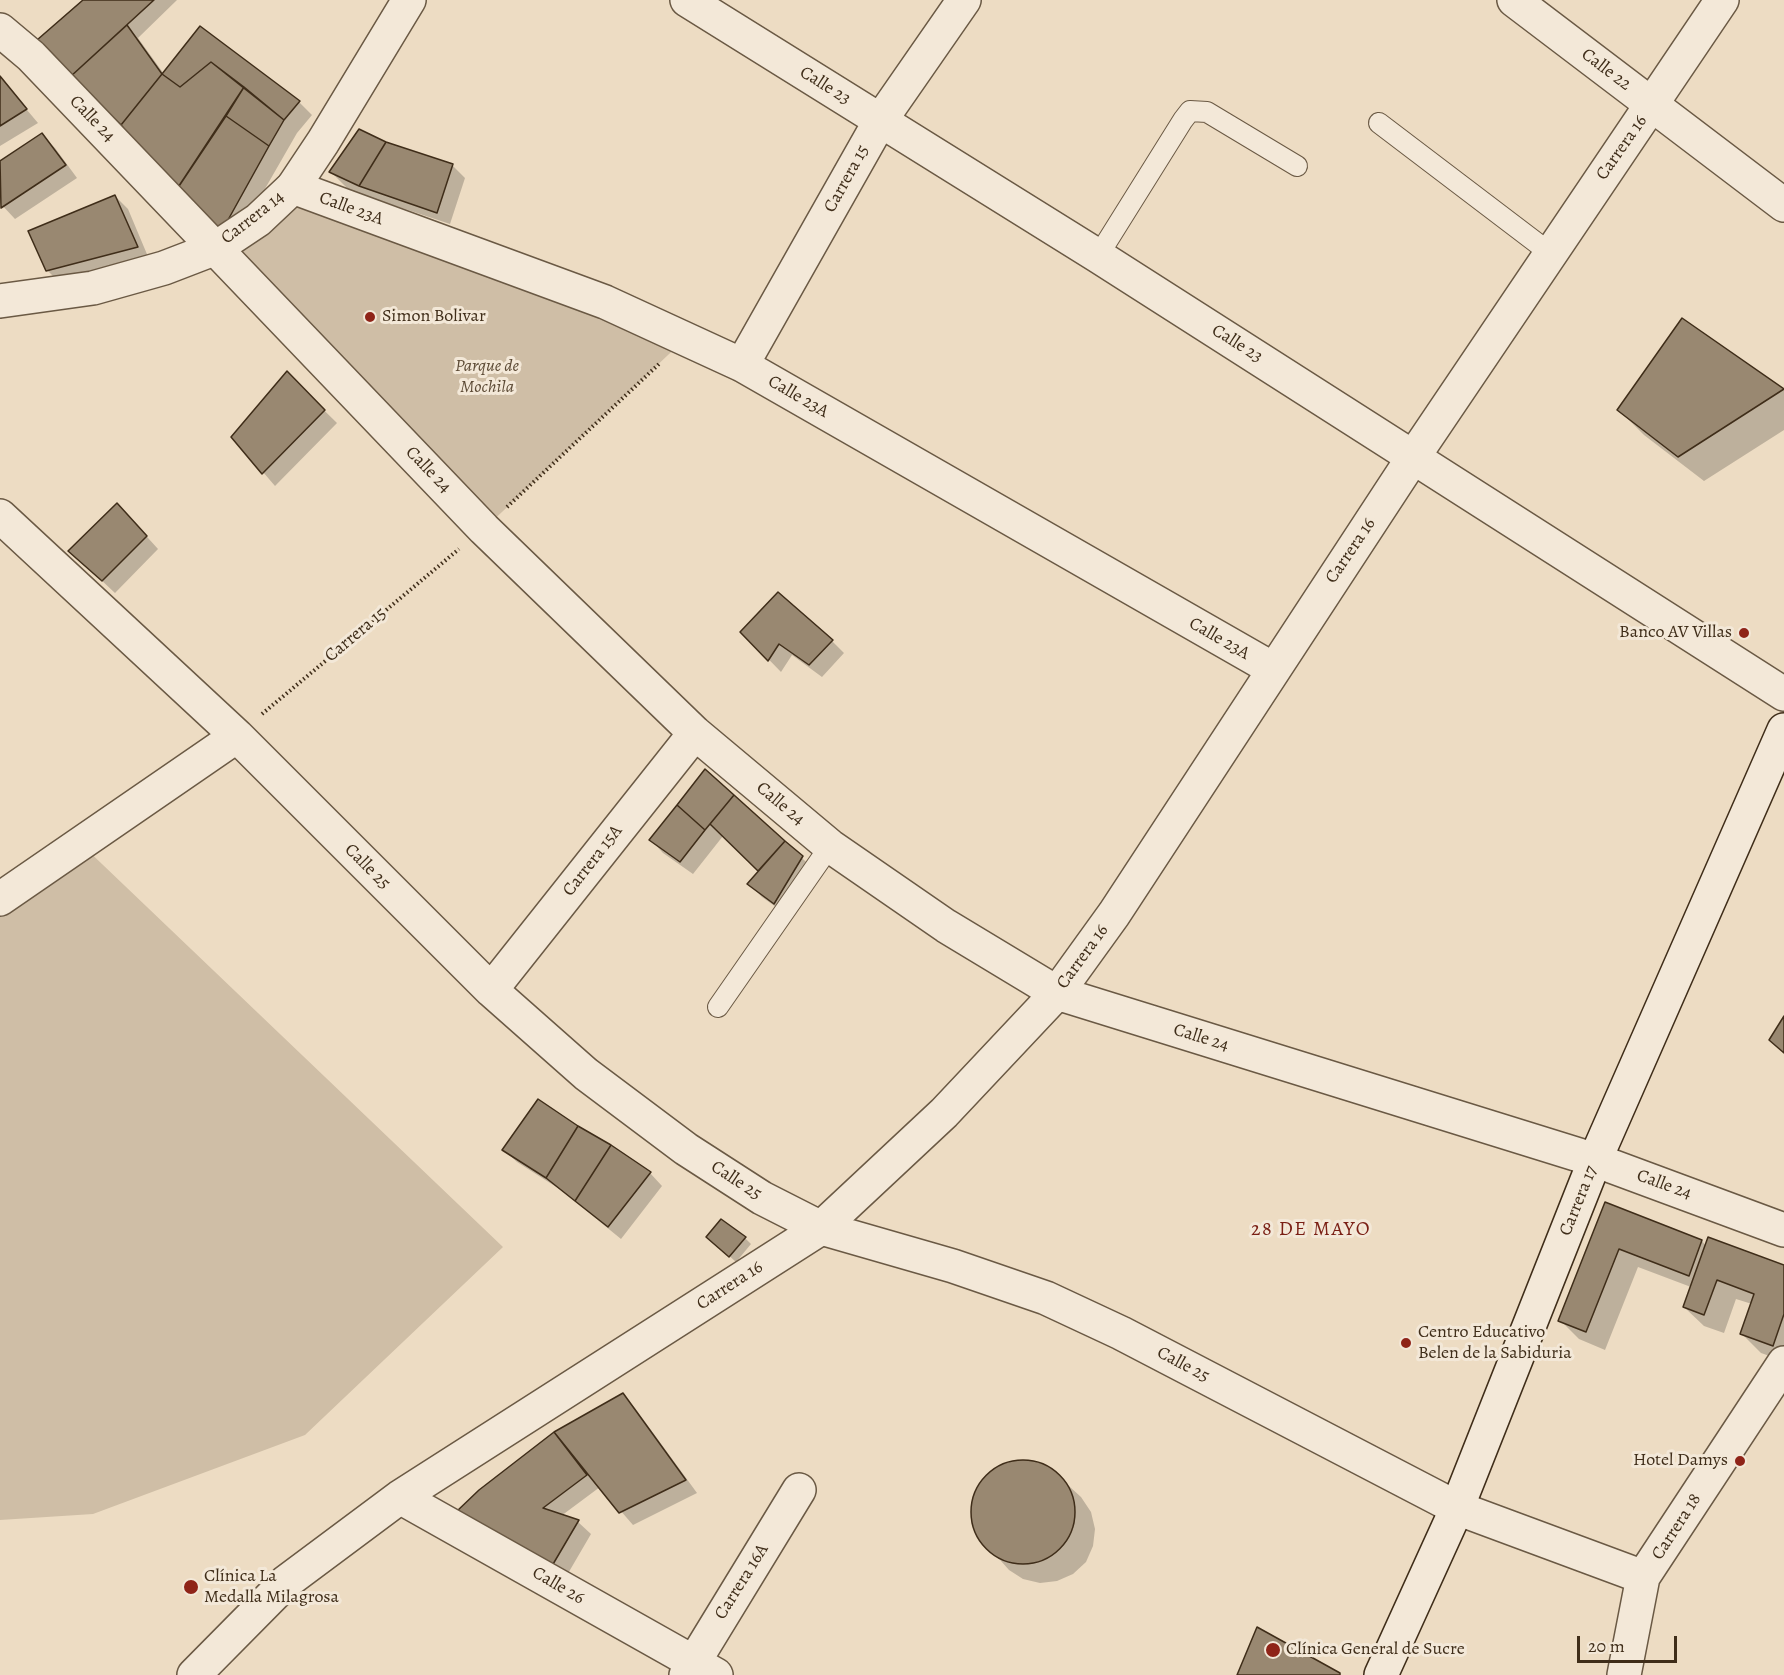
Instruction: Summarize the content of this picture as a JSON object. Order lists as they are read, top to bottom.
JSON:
{
  "streets": {
    "street": [
      "Calle 22",
      "Calle 23",
      "Calle 24",
      "Carrera 16",
      "Carrera 15",
      "Calle 23A",
      "Carrera 14",
      "Carrera 15A",
      "Calle 25",
      "Carrera 17",
      "Carrera 18",
      "Carrera 16A",
      "Calle 26"
    ]
  },
  "crossings": [
    ["Calle 22", "Carrera 16"],
    ["Calle 23", "Carrera 16"],
    ["Calle 23", "Carrera 15"],
    ["Calle 24", "Carrera 16"],
    ["Calle 24", "Carrera 15"],
    ["Calle 24", "Carrera 14"],
    ["Calle 24", "Carrera 15A"],
    ["Calle 24", "Carrera 17"],
    ["Carrera 16", "Calle 23A"],
    ["Carrera 16", "Calle 25"],
    ["Carrera 16", "Calle 26"],
    ["Carrera 15", "Calle 23A"],
    ["Carrera 15", "Calle 25"],
    ["Calle 23A", "Carrera 14"],
    ["Carrera 15A", "Calle 25"],
    ["Calle 25", "Carrera 17"],
    ["Calle 25", "Carrera 18"],
    ["Carrera 16A", "Calle 26"]
  ],
  "districts": ["28 DE MAYO"],
  "parks": ["Parque de Mochila"],
  "places": [
    "Simon Bolivar",
    "Banco AV Villas",
    "Centro Educativo Belen de la Sabiduria",
    "Hotel Damys",
    "Clínica La Medalla Milagrosa",
    "Clínica General de Sucre"
  ],
  "scale_bar": "20 m"
}
